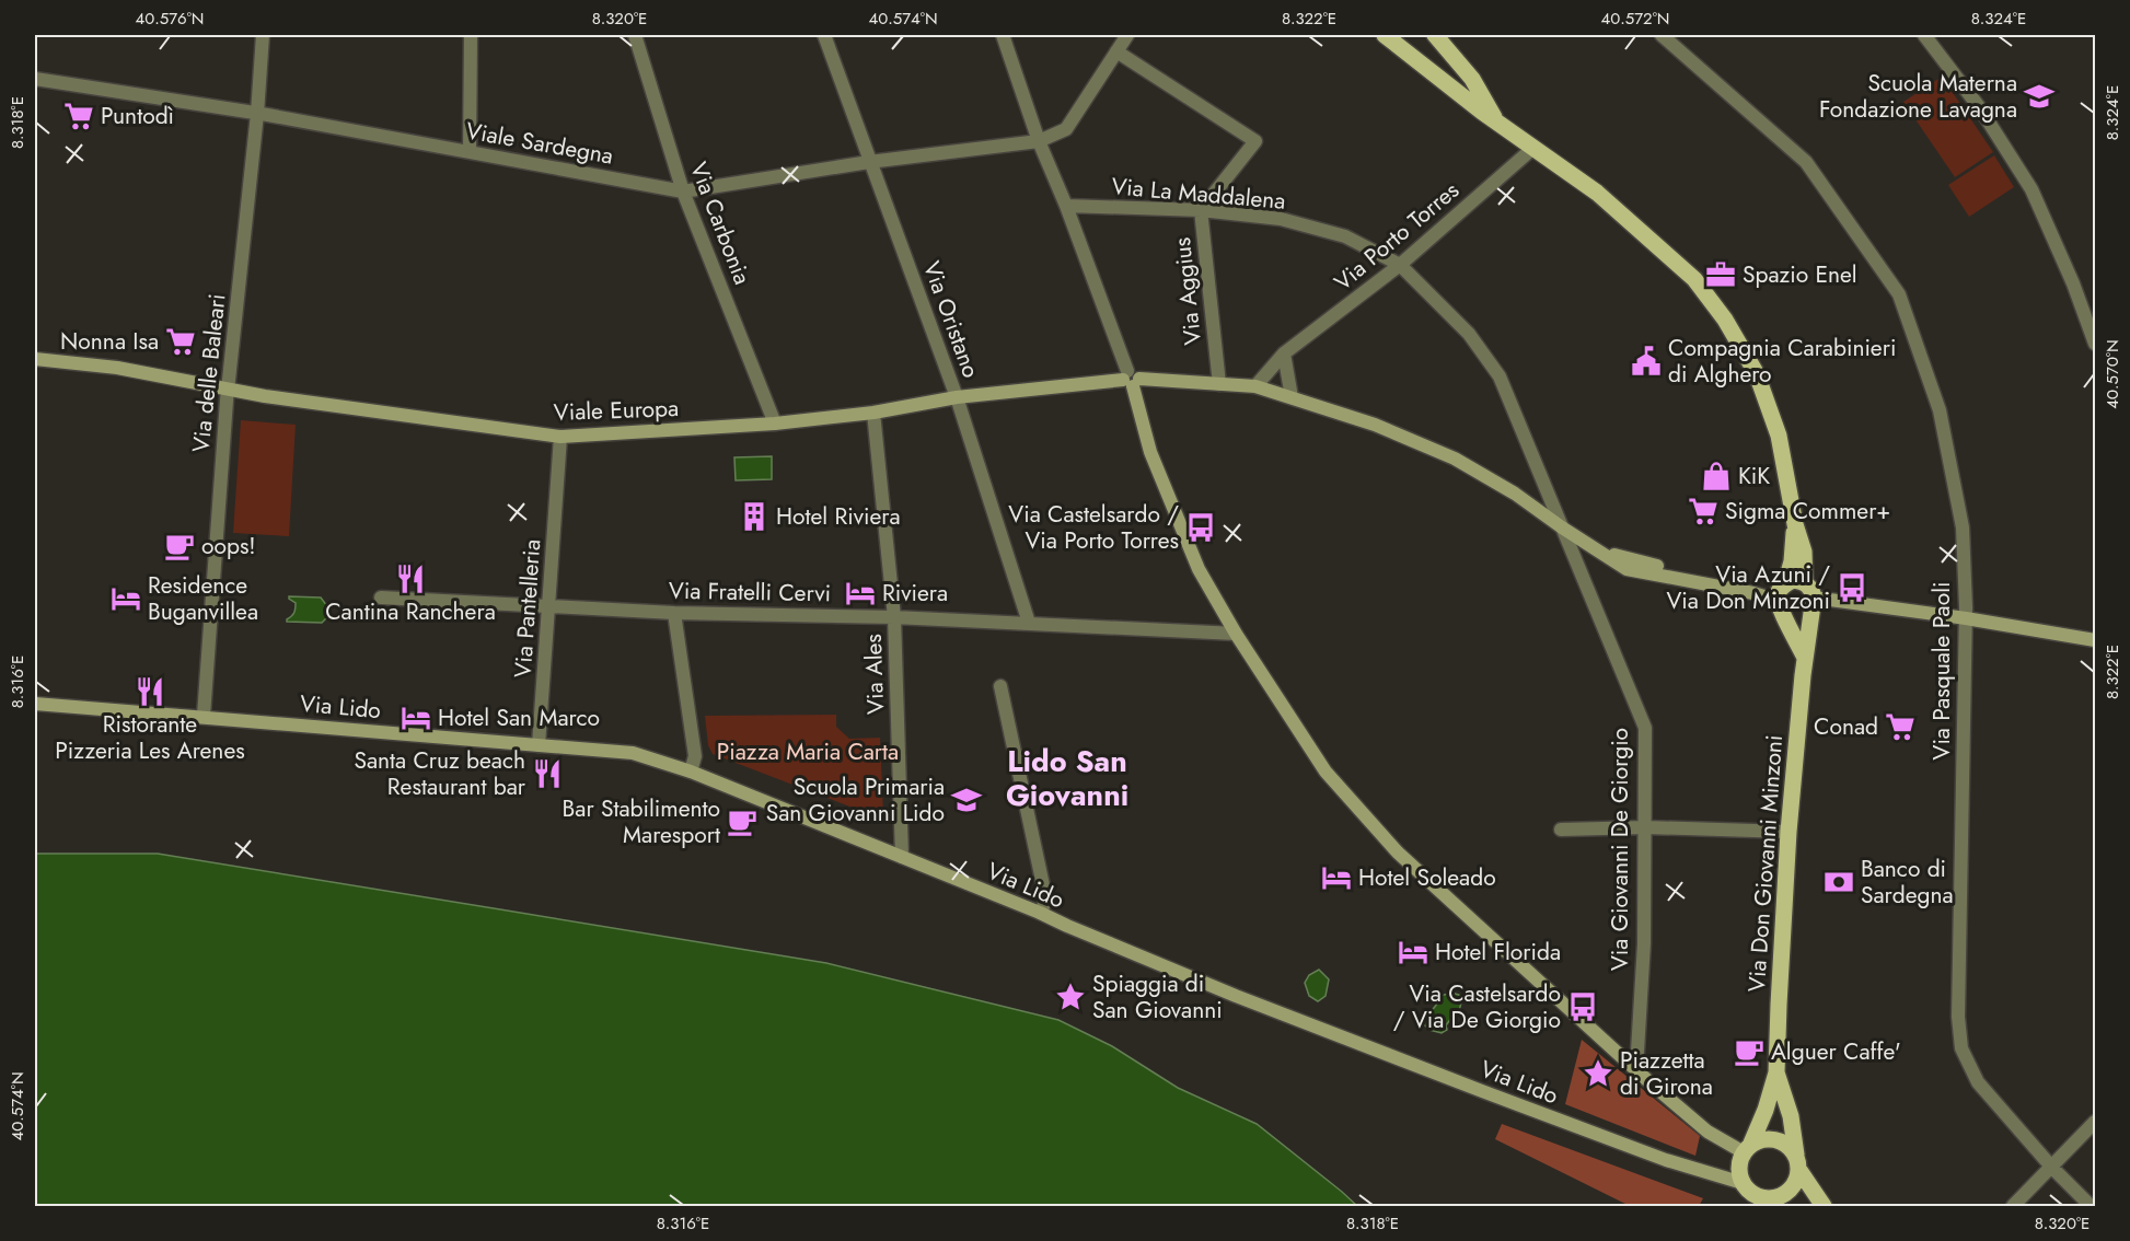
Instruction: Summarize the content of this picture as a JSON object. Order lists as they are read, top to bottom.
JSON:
{
  "streets": {
    "main road": ["Via Don Giovanni Minzoni"],
    "street": [
      "Viale Sardegna",
      "Via La Maddalena",
      "Via Carbonia",
      "Via Porto Torres",
      "Via Aggius",
      "Via Oristano",
      "Via delle Baleari",
      "Viale Europa",
      "Via Fratelli Cervi",
      "Via Pantelleria",
      "Via Pasquale Paoli",
      "Via Ales",
      "Via Lido",
      "Via Giovanni De Giorgio"
    ]
  },
  "crossings": [
    ["Viale Sardegna", "Via Carbonia"],
    ["Viale Sardegna", "Via Aggius"],
    ["Viale Sardegna", "Via Oristano"],
    ["Viale Sardegna", "Via delle Baleari"],
    ["Via La Maddalena", "Via Porto Torres"],
    ["Via La Maddalena", "Via Aggius"],
    ["Via La Maddalena", "Via Giovanni De Giorgio"],
    ["Via Carbonia", "Viale Europa"],
    ["Via Porto Torres", "Via Don Giovanni Minzoni"],
    ["Via Oristano", "Viale Europa"],
    ["Via Oristano", "Via Fratelli Cervi"],
    ["Via delle Baleari", "Viale Europa"],
    ["Via delle Baleari", "Via Lido"],
    ["Viale Europa", "Via Pantelleria"],
    ["Viale Europa", "Via Ales"],
    ["Via Fratelli Cervi", "Via Pantelleria"],
    ["Via Fratelli Cervi", "Via Ales"],
    ["Via Pantelleria", "Via Lido"],
    ["Via Ales", "Via Lido"],
    ["Via Lido", "Via Don Giovanni Minzoni"]
  ],
  "districts": ["Lido San Giovanni"],
  "parks": ["Piazza Maria Carta"],
  "places": {
    "school or university": ["Scuola Materna Fondazione Lavagna", "Scuola Primaria San Giovanni Lido"],
    "supermarket": [
      "Puntodì",
      "Nonna Isa",
      "Sigma Commer+",
      "Conad"
    ],
    "office": ["Spazio Enel"],
    "public building": ["Compagnia Carabinieri di Alghero"],
    "shop": ["KiK"],
    "building": ["Hotel Riviera"],
    "bus stop": ["Via Castelsardo / Via Porto Torres", "Via Azuni / Via Don Minzoni", "Via Castelsardo / Via De Giorgio"],
    "cafe": ["oops!", "Bar Stabilimento Maresport", "Alguer Caffe'"],
    "restaurant": ["Cantina Ranchera", "Ristorante Pizzeria Les Arenes", "Santa Cruz beach Restaurant bar"],
    "hotel": [
      "Riviera",
      "Residence Buganvillea",
      "Hotel San Marco",
      "Hotel Soleado",
      "Hotel Florida"
    ],
    "bank": ["Banco di Sardegna"],
    "place": ["Spiaggia di San Giovanni", "Piazzetta di Girona"]
  },
  "coordinates": [
    "40.576°N",
    "8.320°E",
    "40.574°N",
    "8.322°E",
    "40.572°N",
    "8.324°E",
    "8.318°E",
    "40.570°N",
    "8.316°E"
  ]
}
